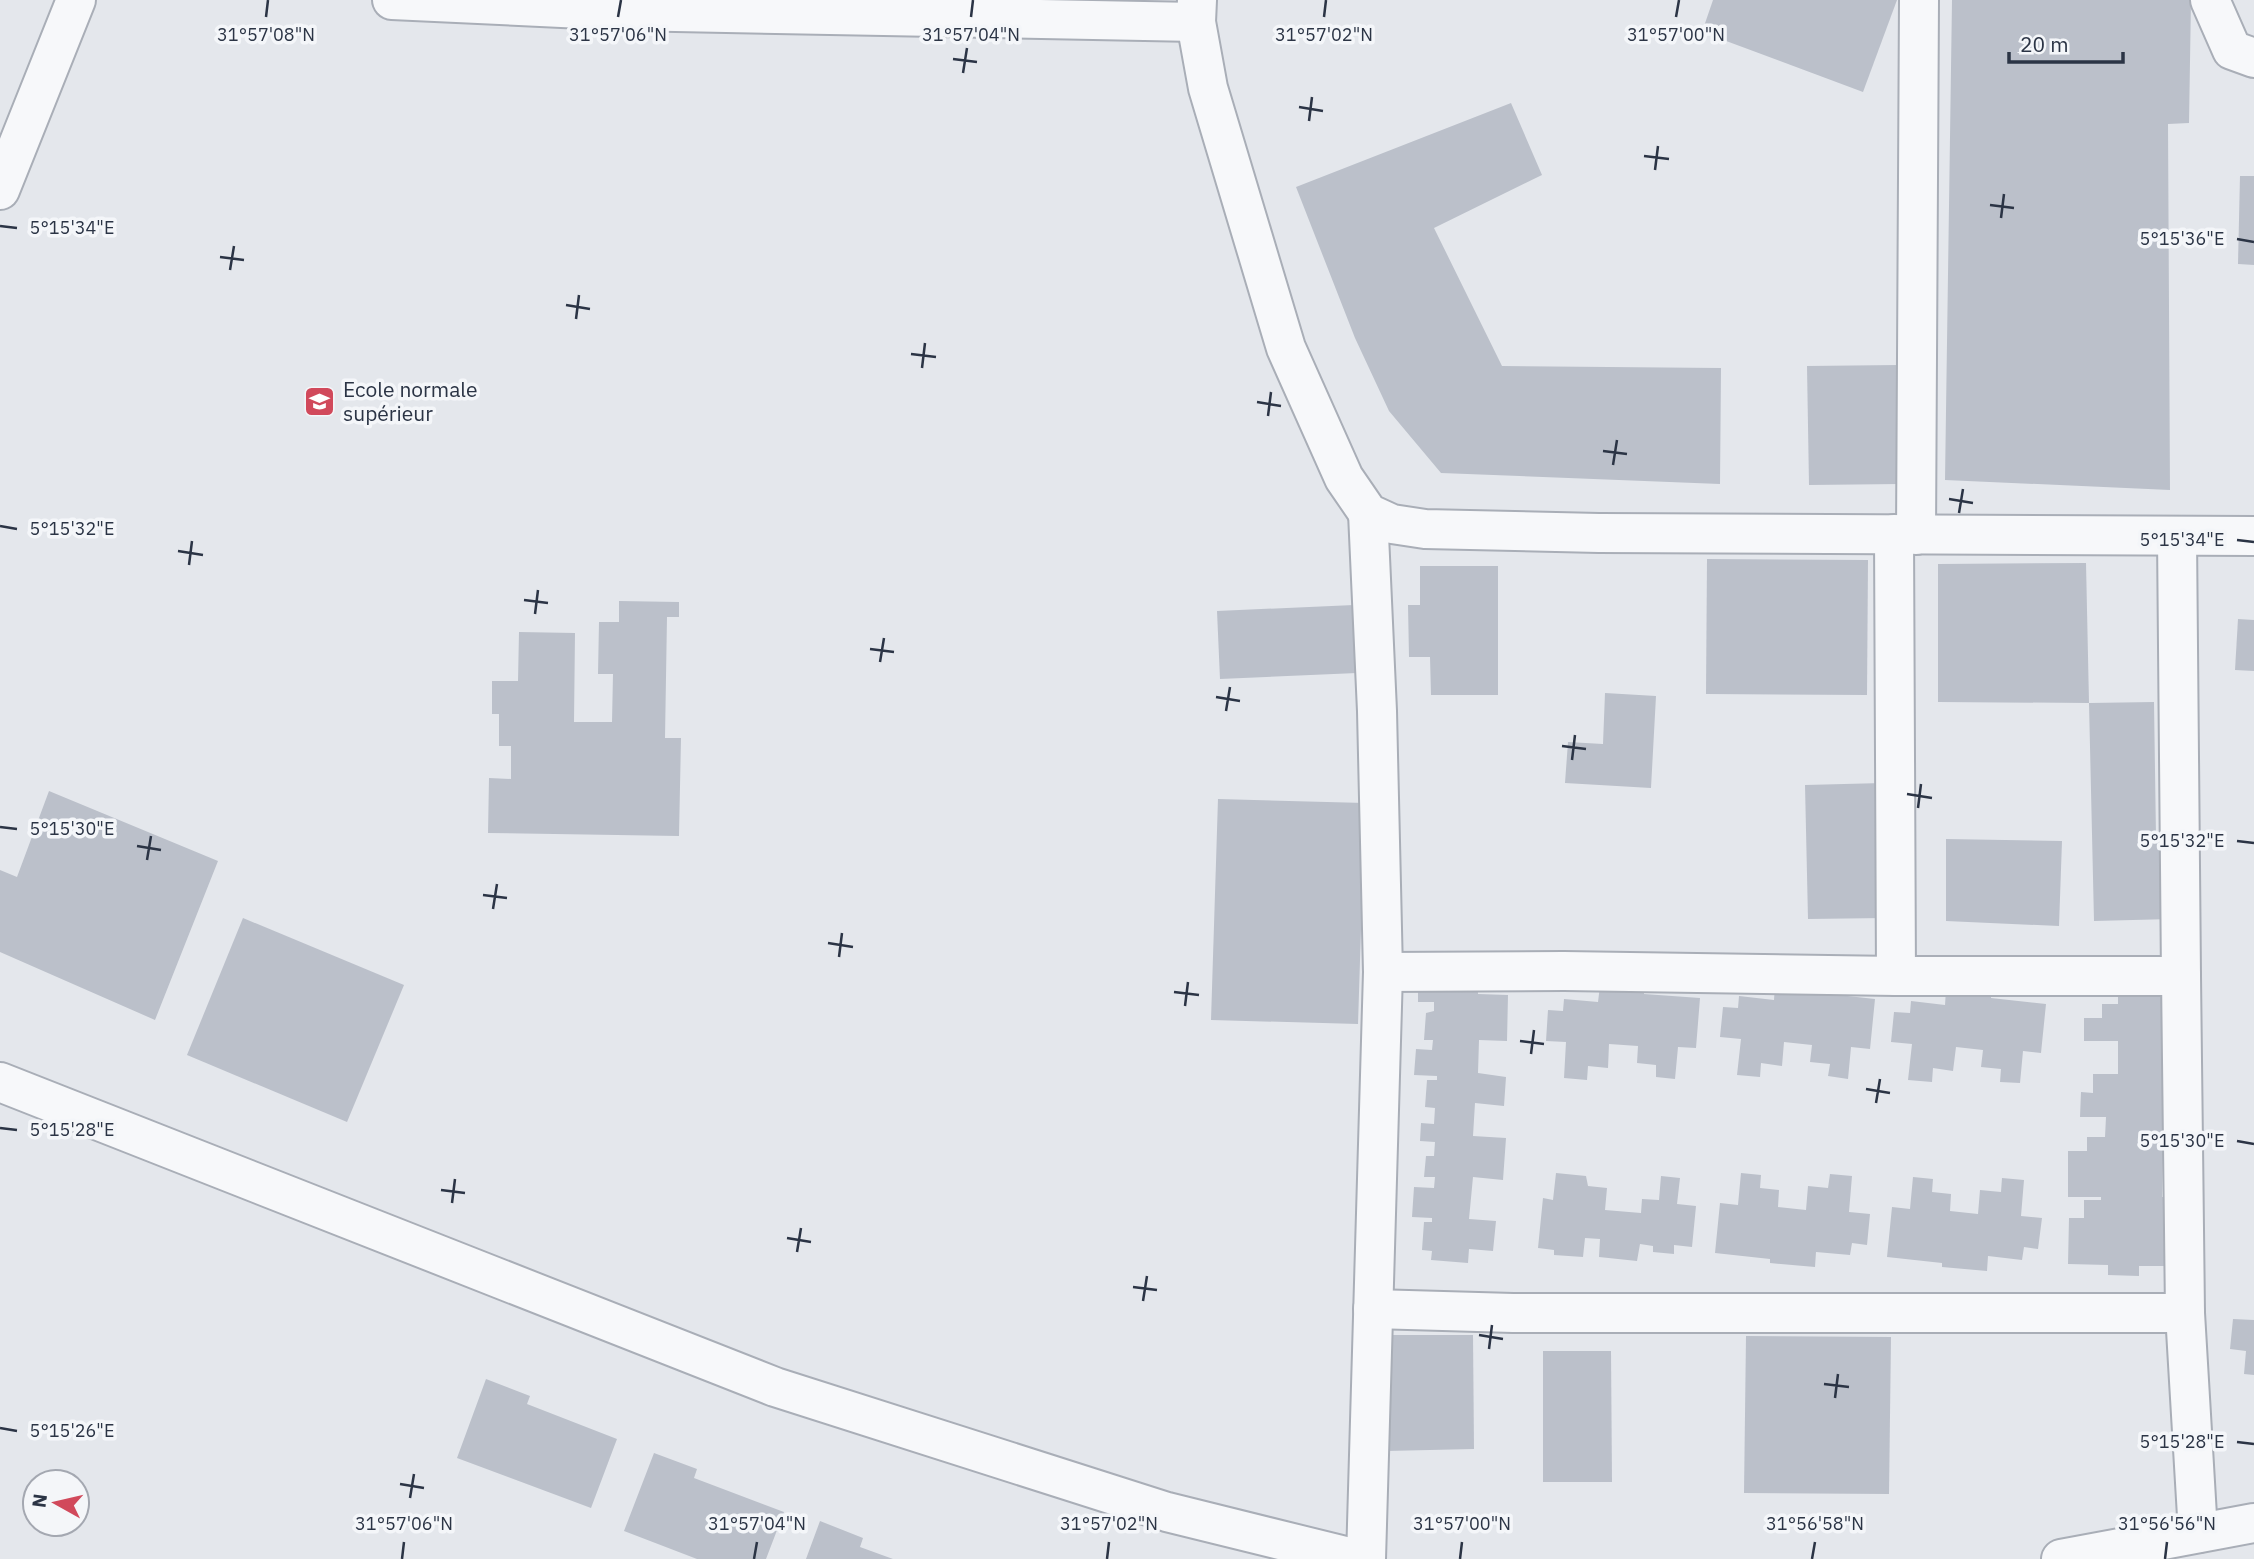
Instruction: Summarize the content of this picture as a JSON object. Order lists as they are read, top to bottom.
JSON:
{
  "places": {
    "school or university": ["Ecole normale supérieur"]
  },
  "scale_bar": "20 m",
  "north": "left",
  "coordinates": [
    "31°57'08\"N",
    "31°57'06\"N",
    "31°57'04\"N",
    "31°57'02\"N",
    "31°57'00\"N",
    "5°15'34\"E",
    "5°15'36\"E",
    "5°15'32\"E",
    "5°15'30\"E",
    "5°15'28\"E",
    "5°15'26\"E",
    "31°56'58\"N",
    "31°56'56\"N"
  ]
}
